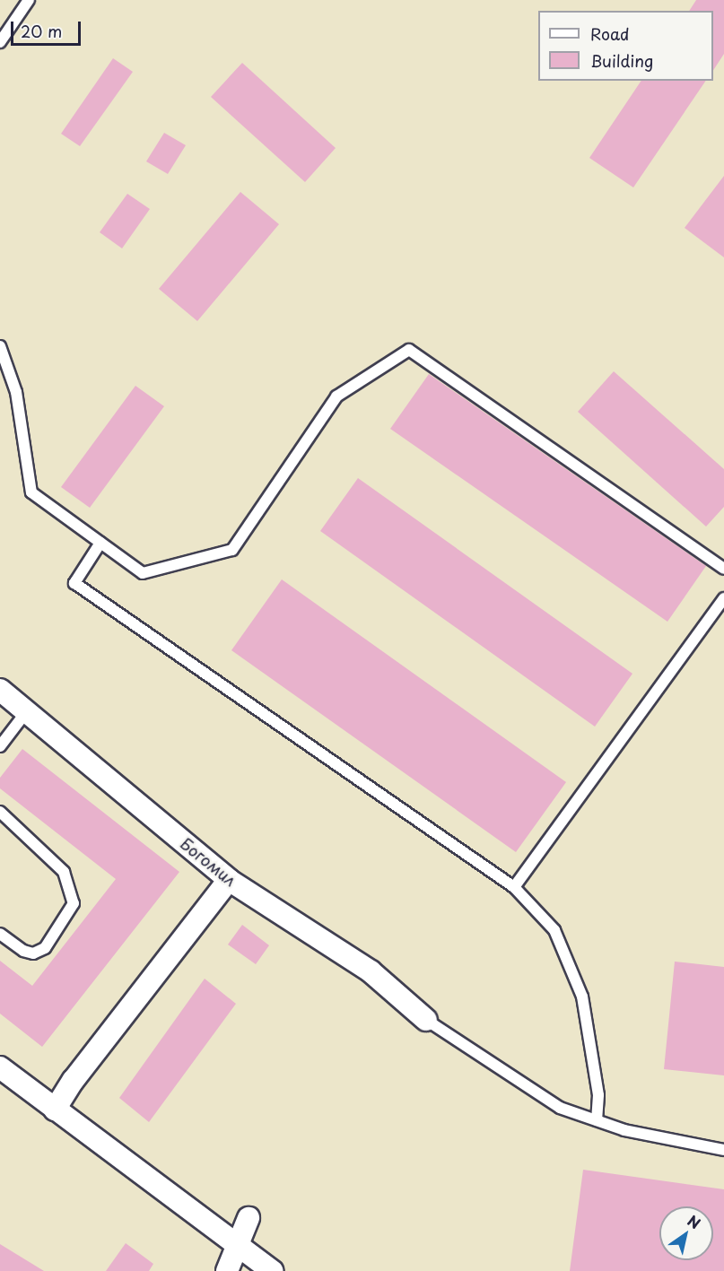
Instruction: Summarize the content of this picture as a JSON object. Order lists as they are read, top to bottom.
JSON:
{
  "streets": {
    "street": ["Богомил"]
  },
  "legend": ["Road", "Building"],
  "scale_bar": "20 m",
  "north": "top right"
}
